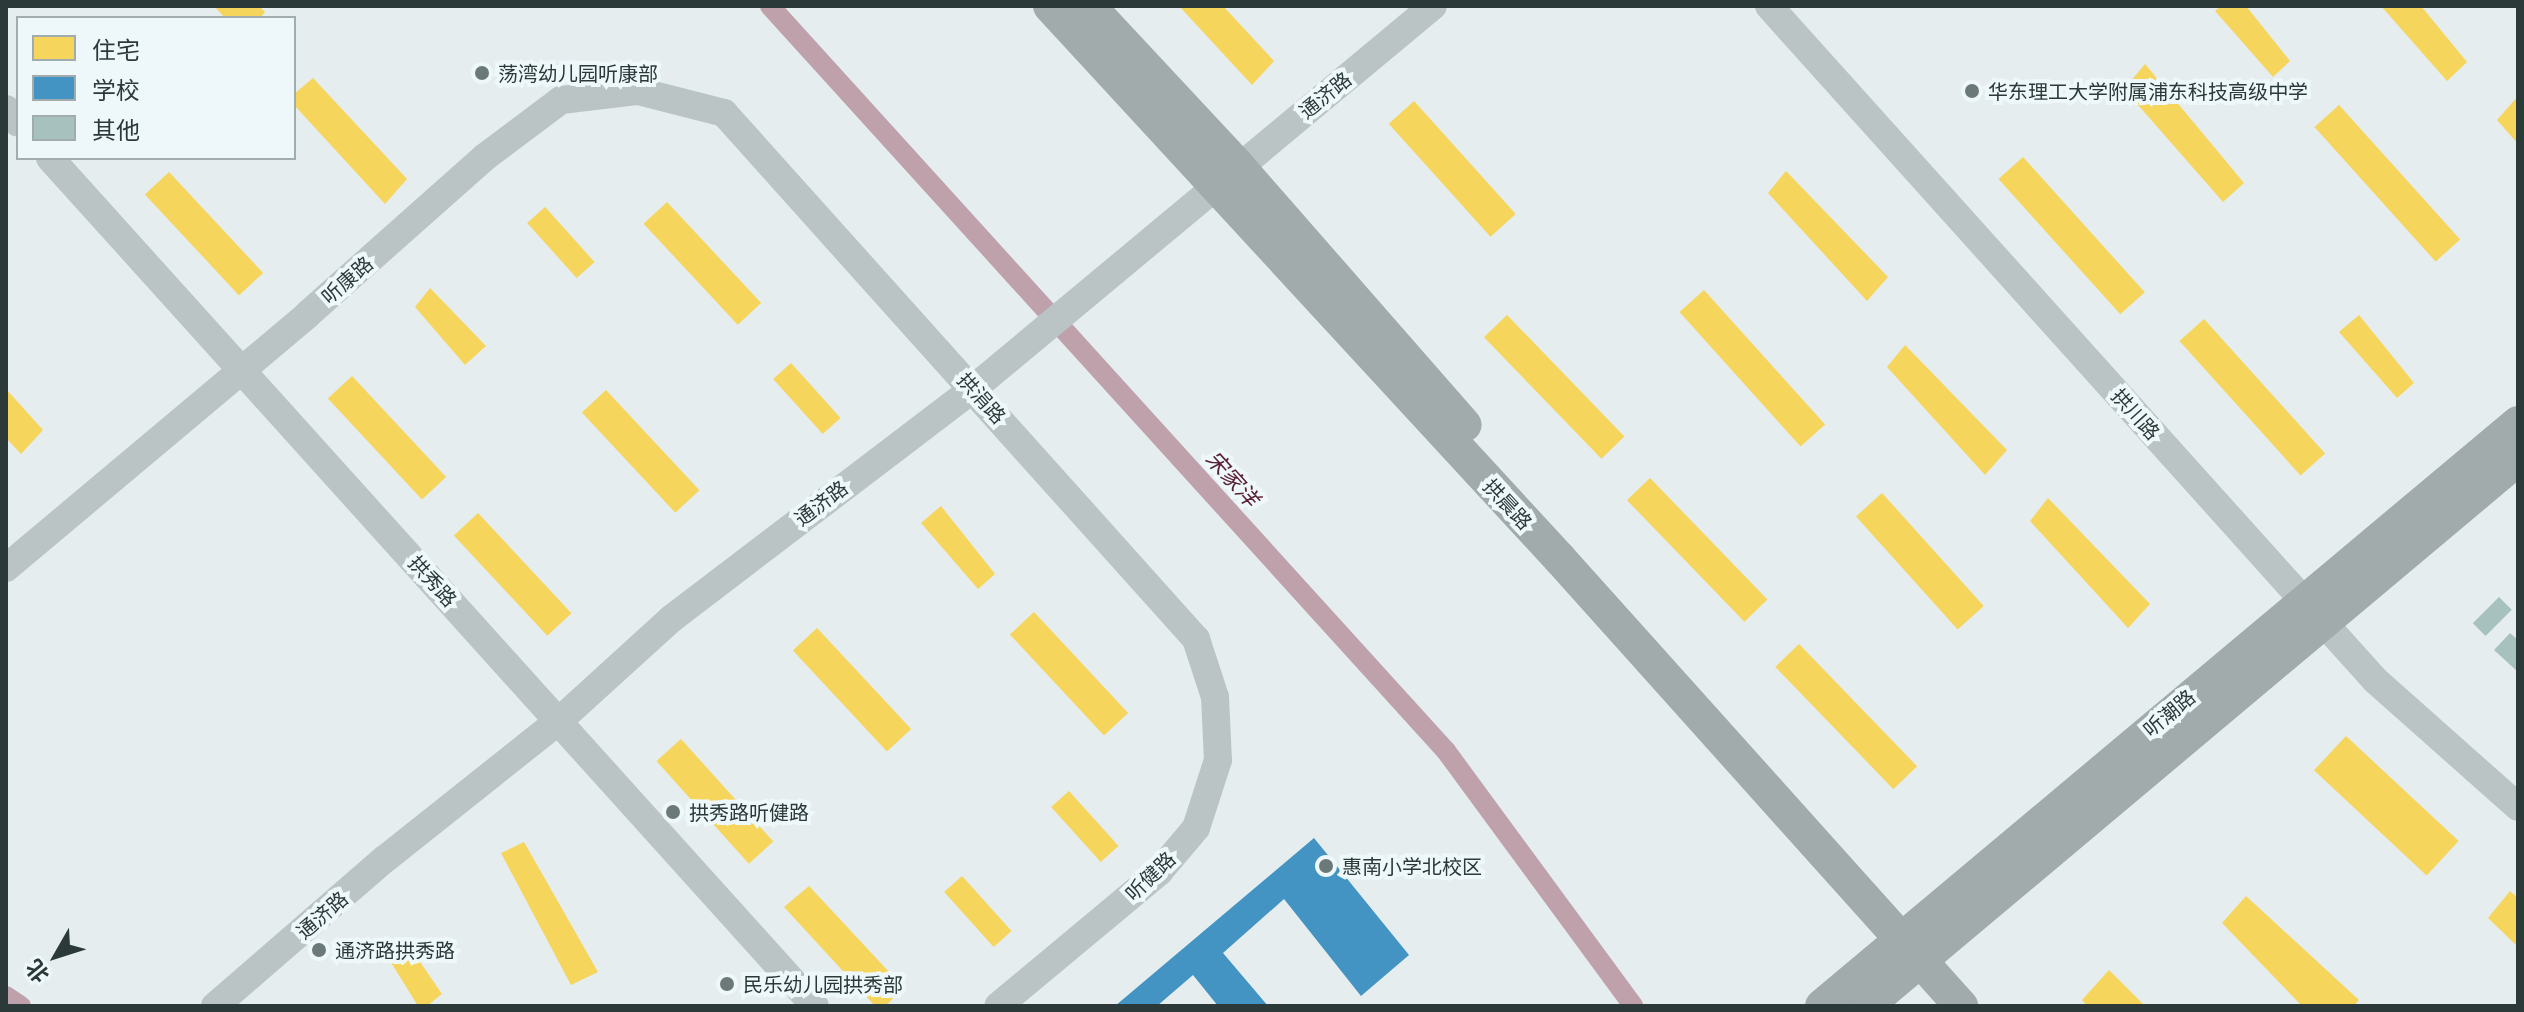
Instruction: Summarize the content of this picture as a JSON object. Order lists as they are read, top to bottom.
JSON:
{
  "streets": {
    "main road": ["拱晨路", "听潮路"],
    "street": [
      "通济路",
      "听康路",
      "拱涓路",
      "拱川路",
      "拱秀路",
      "听健路"
    ]
  },
  "crossings": [
    ["通济路", "拱涓路"],
    ["通济路", "拱晨路"],
    ["通济路", "拱秀路"],
    ["听康路", "拱涓路"],
    ["听康路", "拱秀路"],
    ["拱涓路", "听健路"],
    ["拱川路", "听潮路"],
    ["拱晨路", "听潮路"]
  ],
  "water": ["宋家洋"],
  "places": [
    "荡湾幼儿园听康部",
    "华东理工大学附属浦东科技高级中学",
    "拱秀路听健路",
    "惠南小学北校区",
    "通济路拱秀路",
    "民乐幼儿园拱秀部"
  ],
  "legend": ["住宅", "学校", "其他"],
  "north": "bottom left"
}
